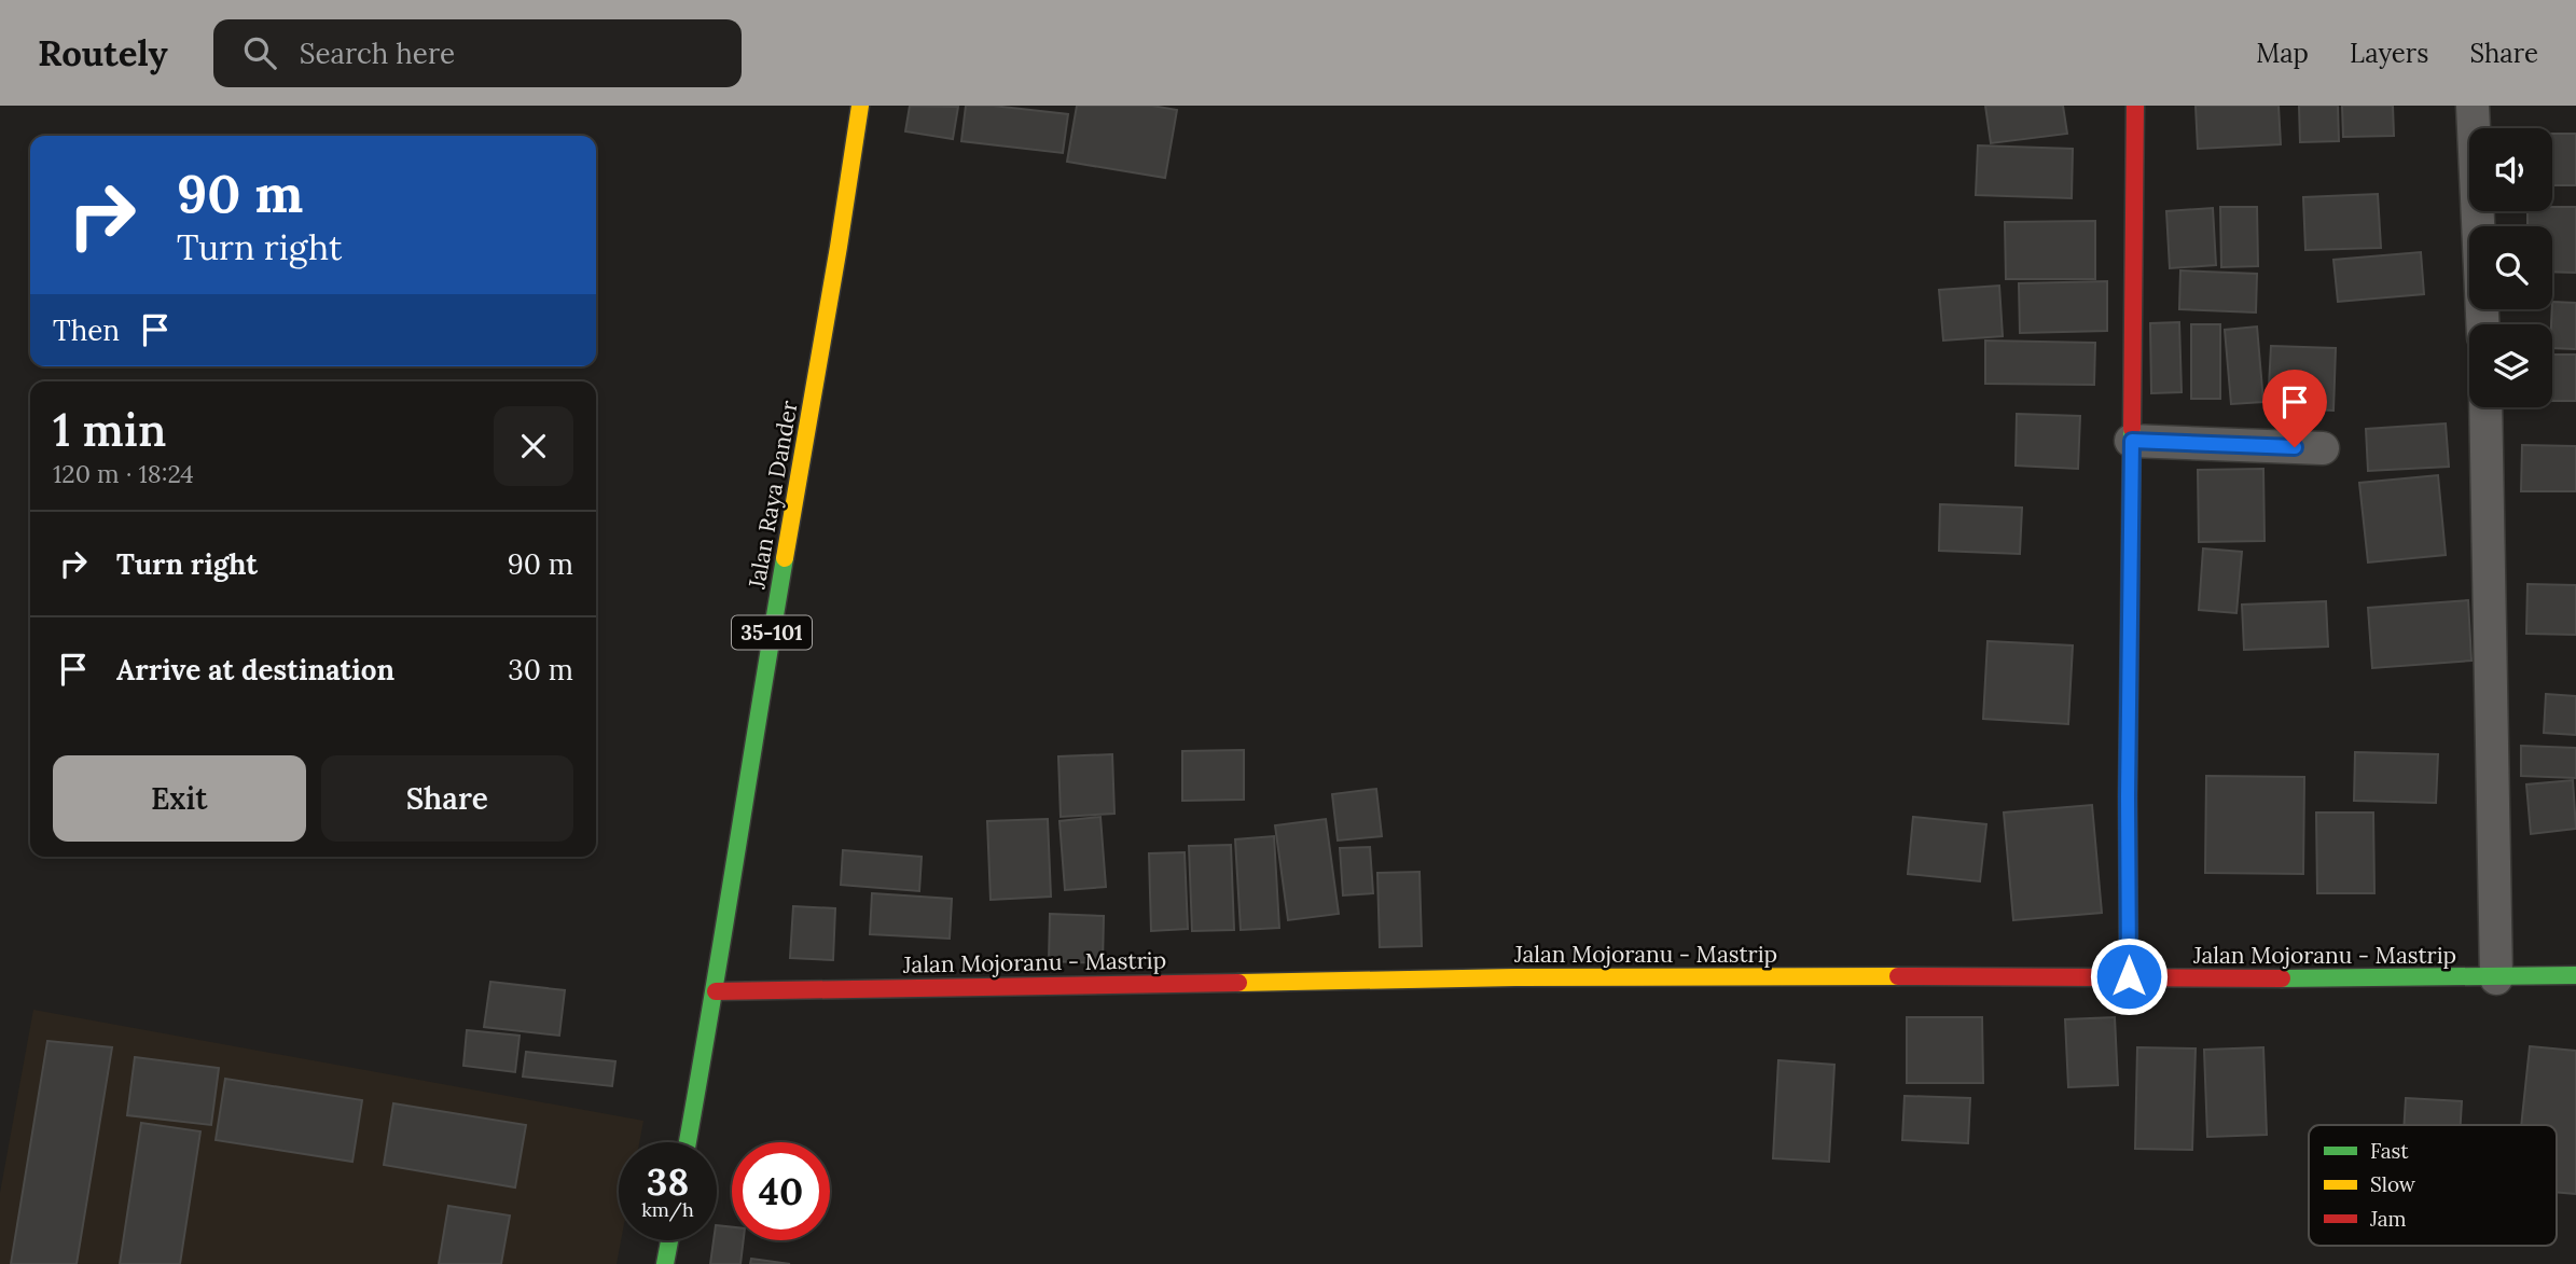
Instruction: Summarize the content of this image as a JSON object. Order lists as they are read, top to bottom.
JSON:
{
  "streets": {
    "street": ["Jalan Raya Dander", "35-101", "Jalan Mojoranu - Mastrip"]
  },
  "crossings": [
    ["Jalan Raya Dander", "Jalan Mojoranu - Mastrip"]
  ],
  "legend": ["Fast", "Slow", "Jam"],
  "page": {
    "header": "Routely",
    "search": "Search here",
    "nav": ["Map", "Layers", "Share"],
    "turn": ["90 m", "Turn right"],
    "then": "Then",
    "heading": ["1 min", "120 m · 18:24"],
    "list": [
      {
        "name": "Turn right",
        "value": "90 m"
      },
      {
        "name": "Arrive at destination",
        "value": "30 m"
      }
    ],
    "buttons": ["Exit", "Share"],
    "speed": "38 km/h",
    "limit": "40"
  }
}
